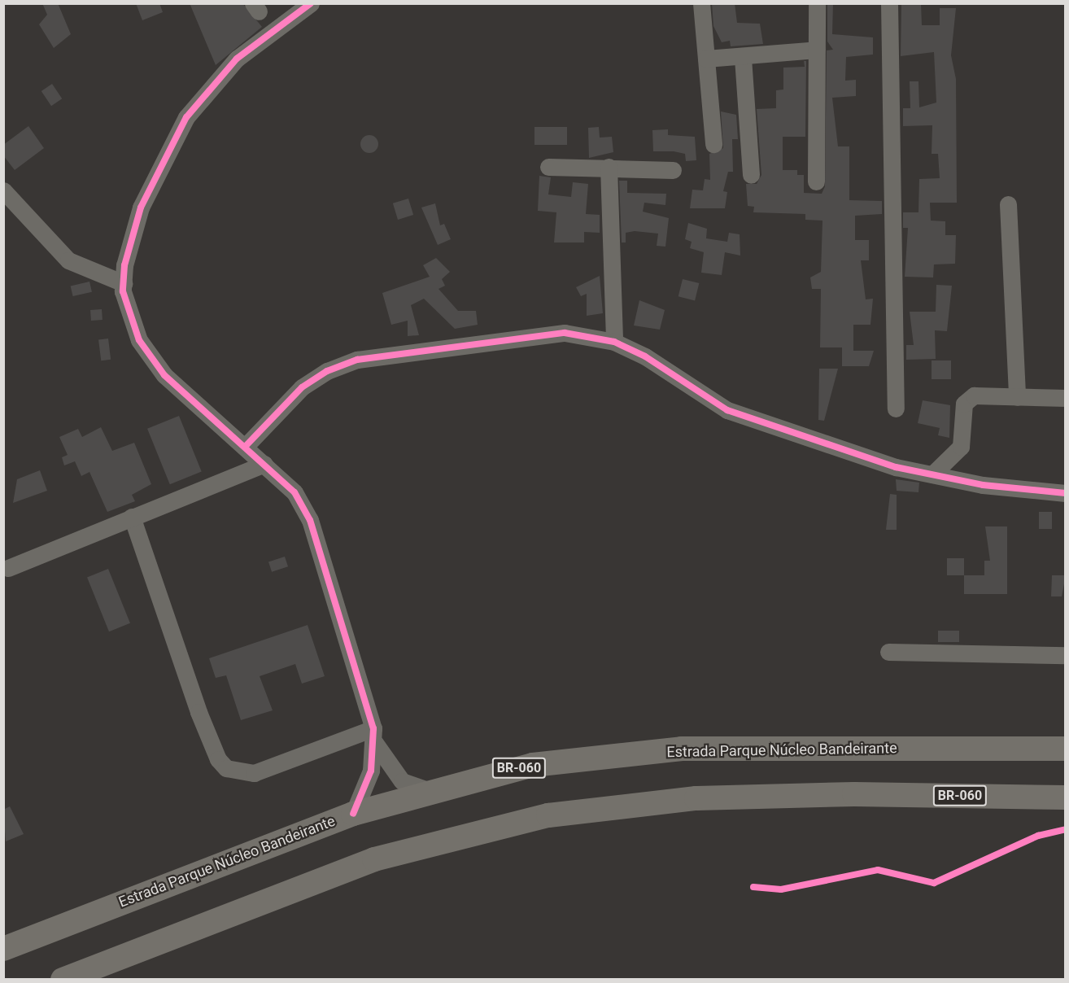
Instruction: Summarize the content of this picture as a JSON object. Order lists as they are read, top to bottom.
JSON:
{
  "streets": {
    "highway": ["Estrada Parque Núcleo Bandeirante", "BR-060"]
  }
}
